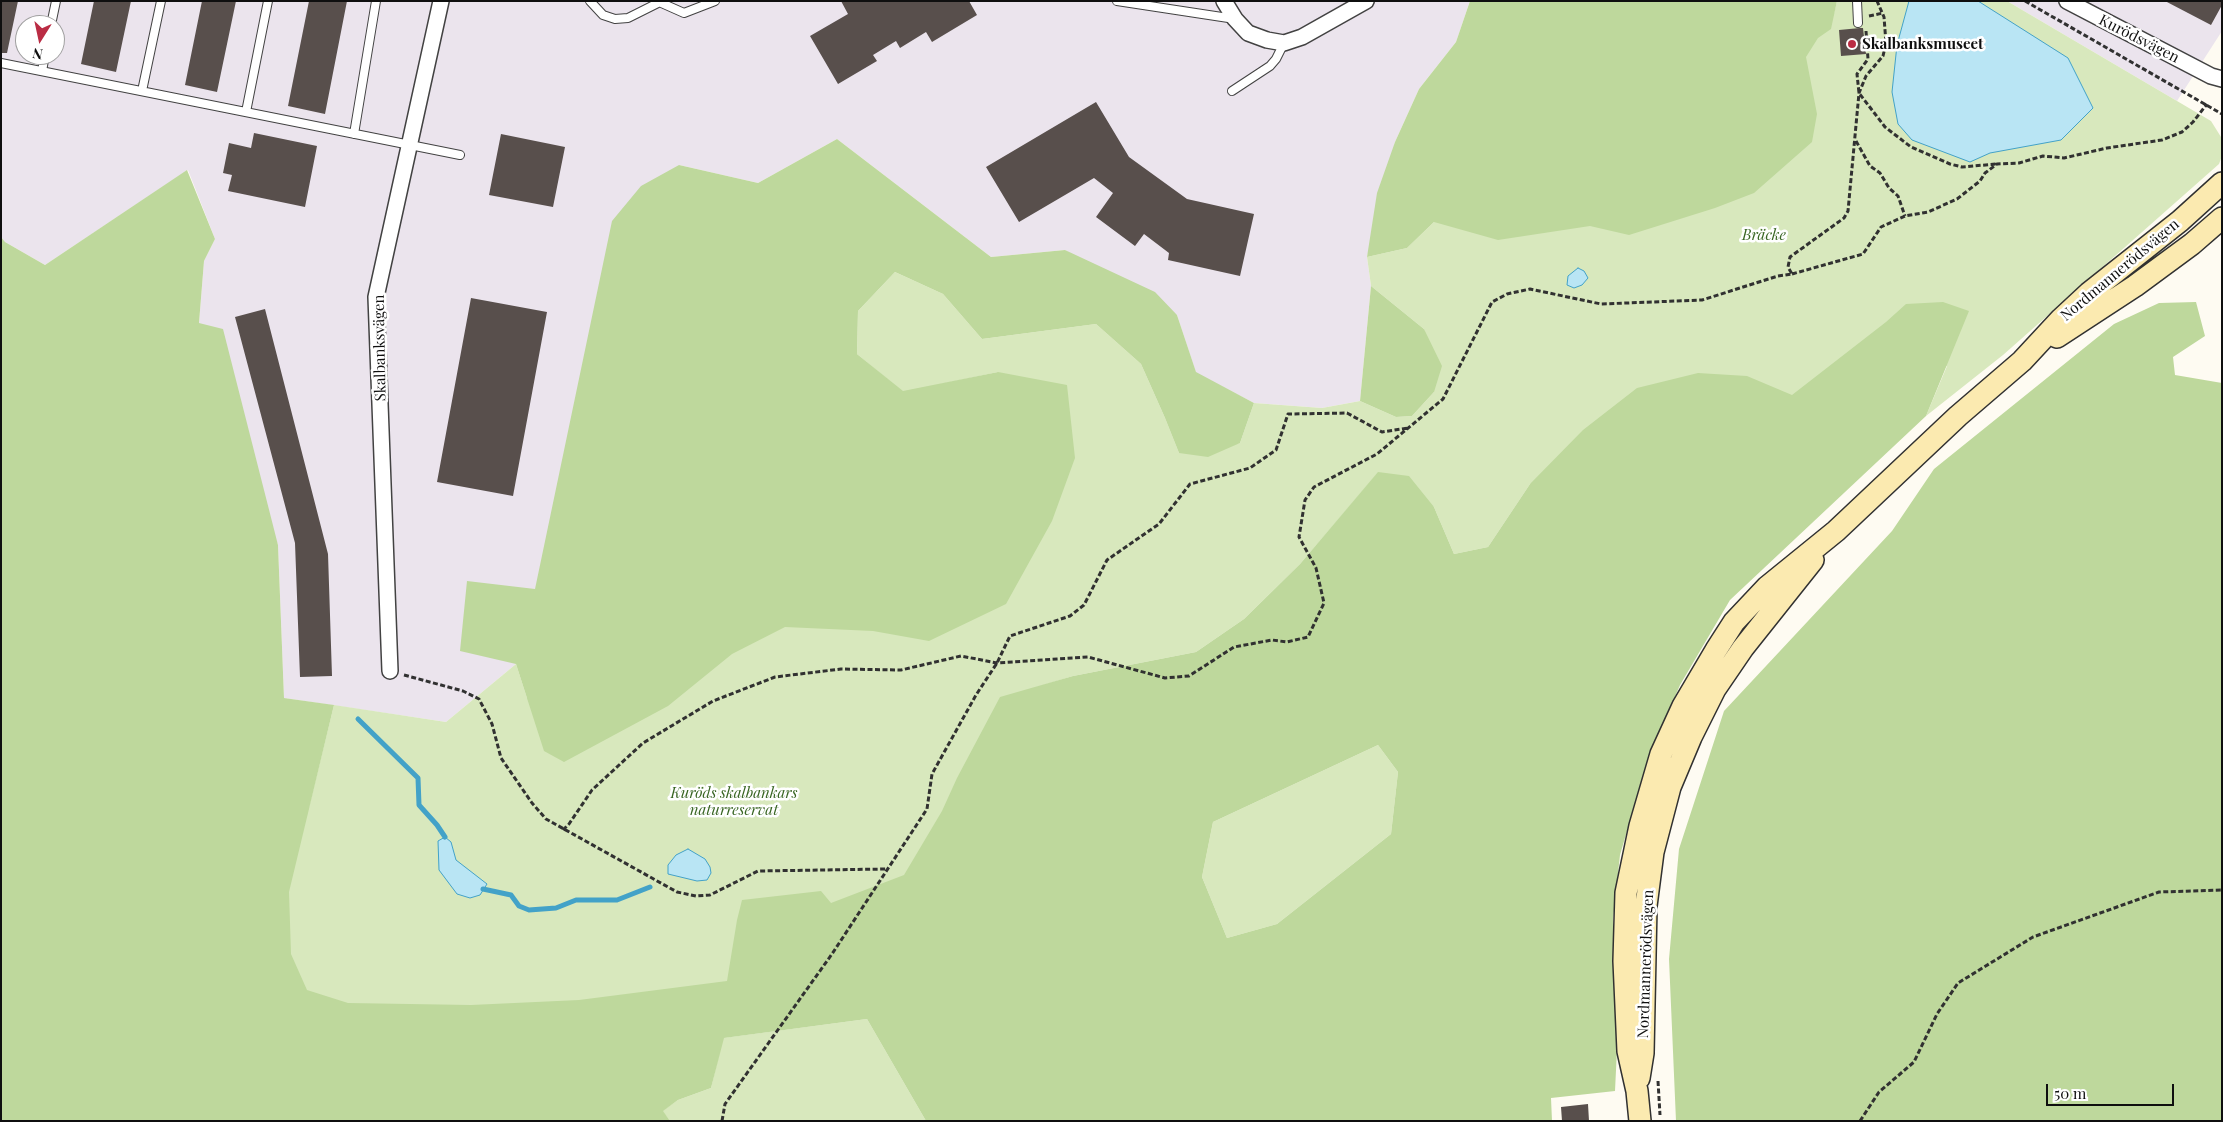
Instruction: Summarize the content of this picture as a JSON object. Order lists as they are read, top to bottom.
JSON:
{
  "streets": {
    "main road": ["Nordmannerödsvägen"],
    "street": ["Kurödsvägen", "Skalbanksvägen"]
  },
  "parks": ["Bräcke", "Kuröds skalbankars naturreservat"],
  "places": ["Skalbanksmuseet"],
  "scale_bar": "50 m",
  "north": "bottom"
}
